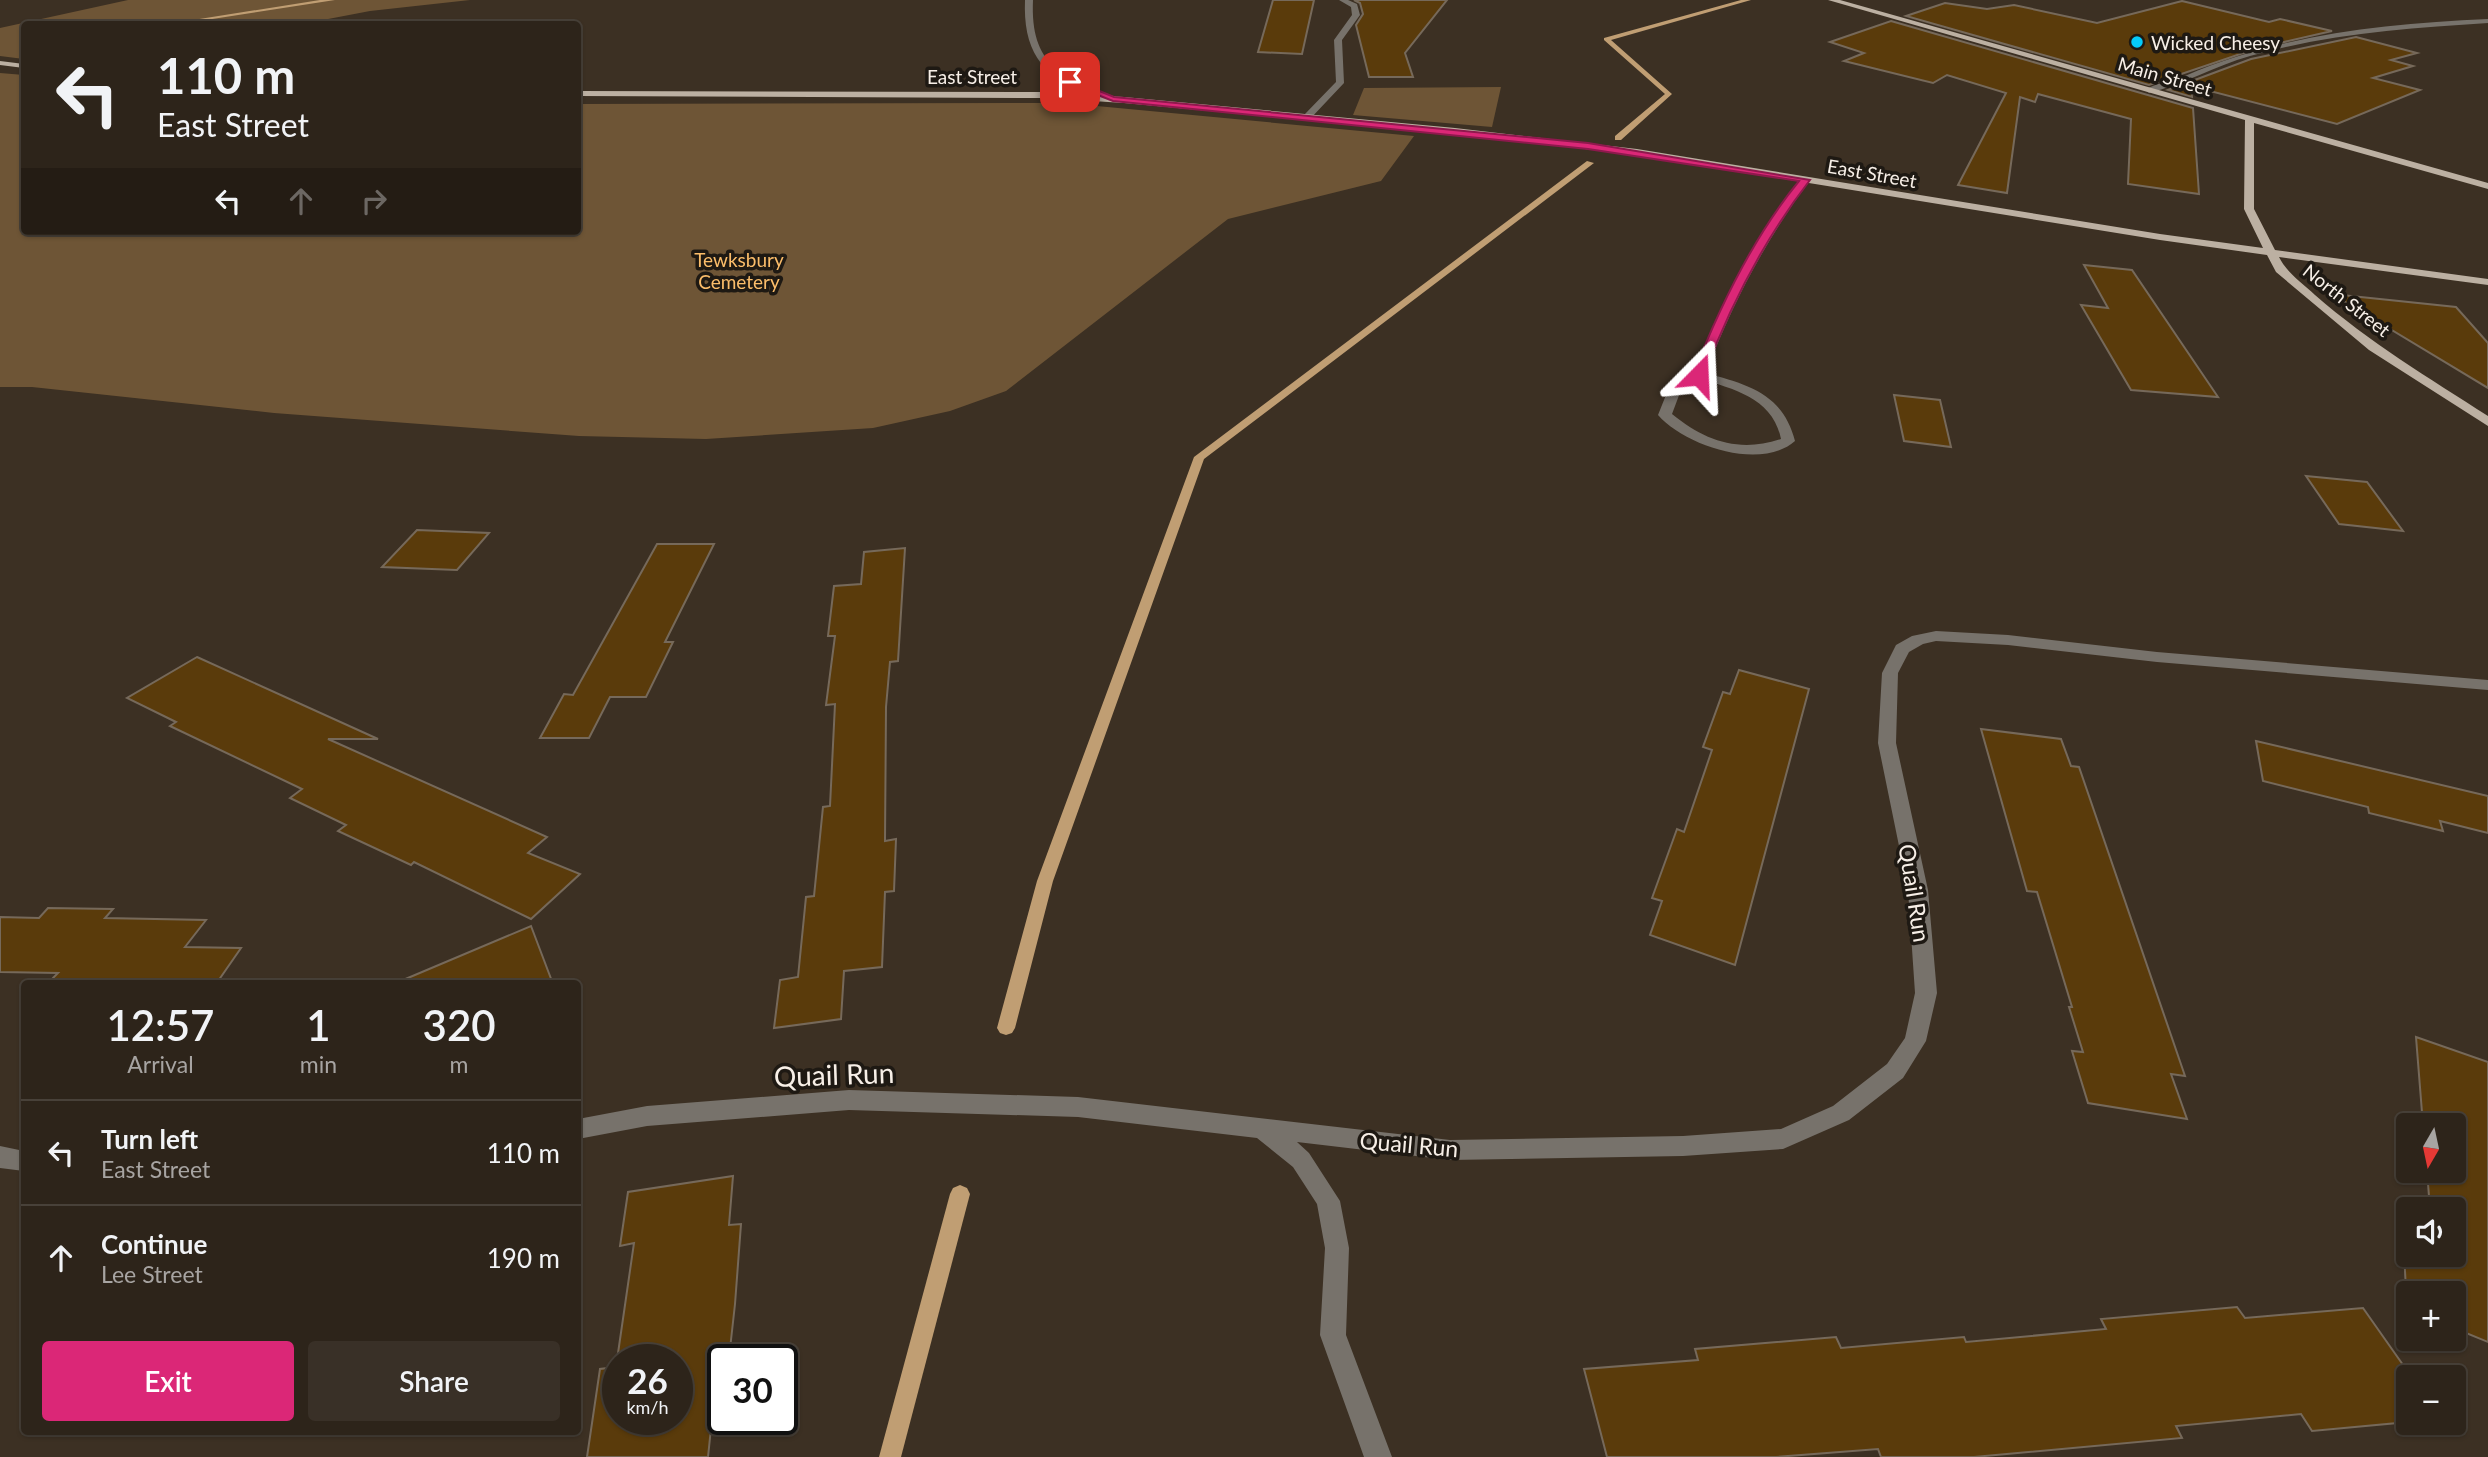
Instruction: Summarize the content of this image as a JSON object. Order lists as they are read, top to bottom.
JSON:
{
  "streets": {
    "main road": ["East Street", "Main Street", "North Street"],
    "street": ["Quail Run"]
  },
  "crossings": [
    ["East Street", "North Street"],
    ["Main Street", "North Street"]
  ],
  "parks": ["Tewksbury Cemetery"],
  "places": ["Wicked Cheesy"],
  "north": "bottom",
  "page": {
    "turn": ["110 m", "East Street"],
    "eta": [
      "12:57",
      "Arrival",
      "1",
      "min",
      "320",
      "m"
    ],
    "list": [
      {
        "name": "Turn left",
        "note": "East Street",
        "value": "110 m"
      },
      {
        "name": "Continue",
        "note": "Lee Street",
        "value": "190 m"
      }
    ],
    "map_buttons": ["+", "−"],
    "buttons": ["Exit", "Share"],
    "speed": "26 km/h",
    "limit": "30"
  }
}
